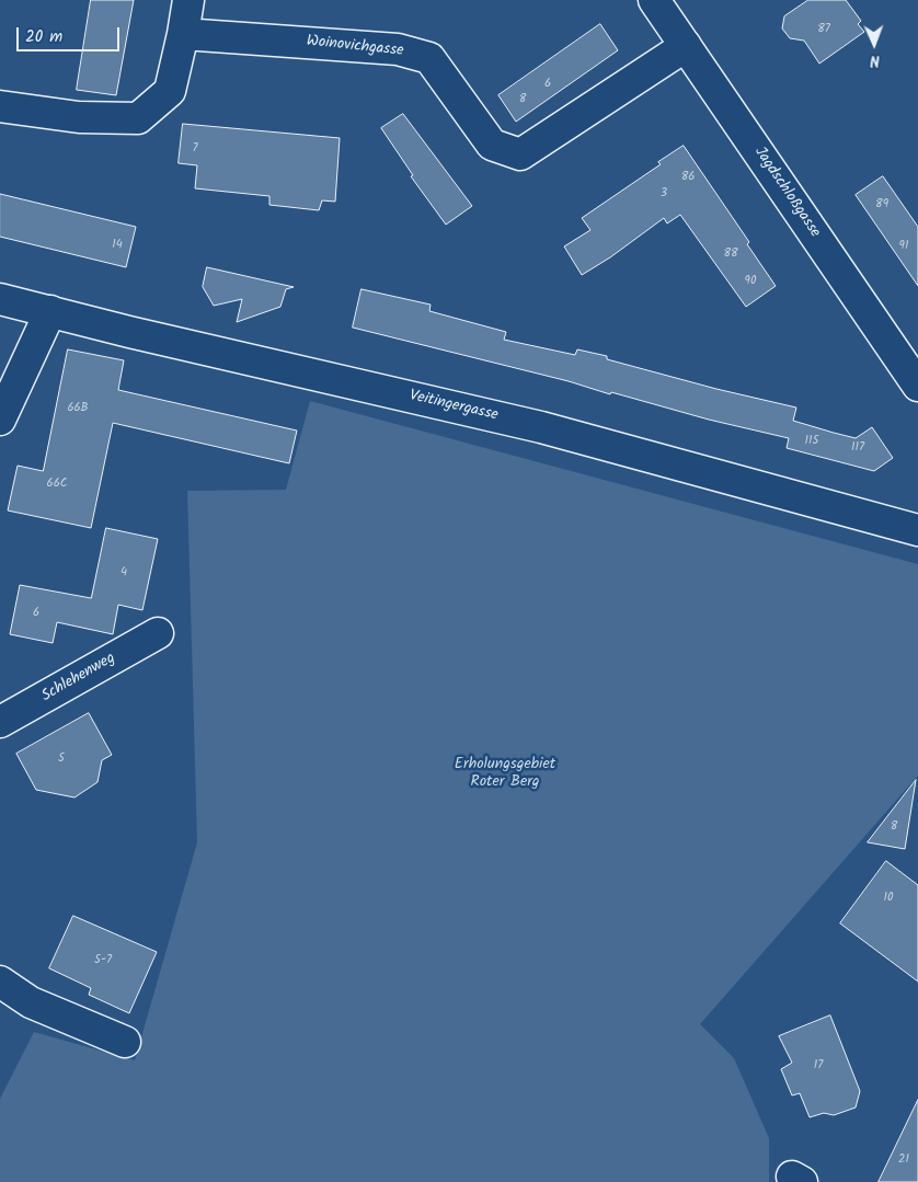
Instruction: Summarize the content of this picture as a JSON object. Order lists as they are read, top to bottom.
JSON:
{
  "streets": {
    "street": [
      "Woinovichgasse",
      "Jagdschloßgasse",
      "Veitingergasse",
      "Schlehenweg"
    ]
  },
  "crossings": [
    ["Woinovichgasse", "Jagdschloßgasse"]
  ],
  "parks": ["Erholungsgebiet Roter Berg"],
  "house_numbers": [
    "87",
    "6",
    "8",
    "7",
    "86",
    "3",
    "89",
    "14",
    "91",
    "88",
    "90",
    "66B",
    "115",
    "117",
    "66C",
    "4",
    "6",
    "5",
    "8",
    "10",
    "5-7",
    "17",
    "21"
  ],
  "scale_bar": "20 m",
  "north": "bottom"
}
